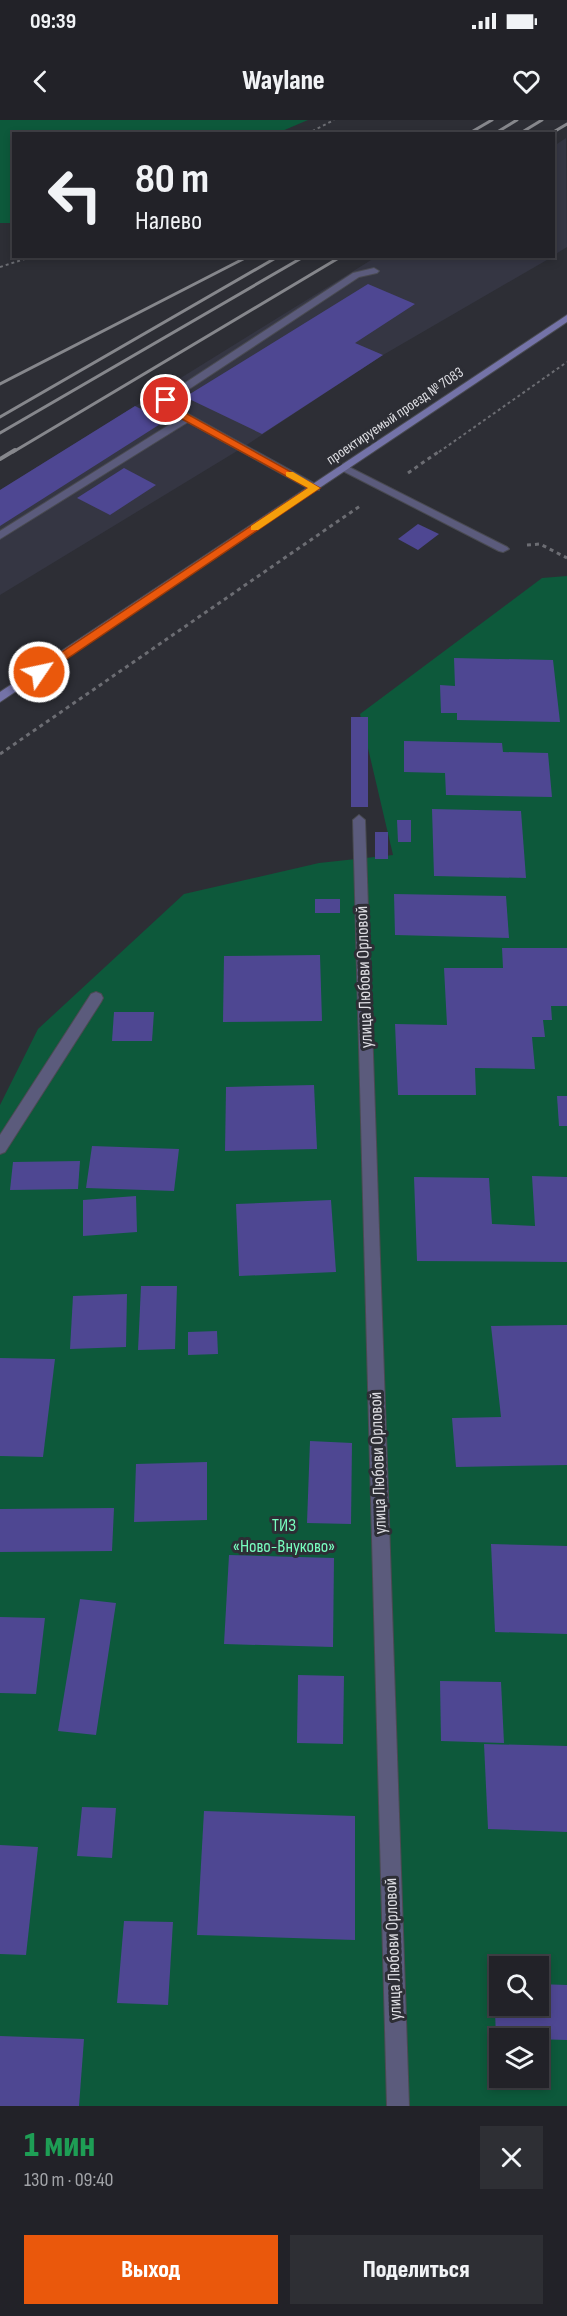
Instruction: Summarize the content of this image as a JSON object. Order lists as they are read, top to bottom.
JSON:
{
  "streets": {
    "main road": ["проектируемый проезд № 7083"],
    "street": ["улица Любови Орловой"]
  },
  "parks": ["ТИЗ «Ново-Внуково»"],
  "page": {
    "status": "09:39",
    "header": "Waylane",
    "turn": ["80 m", "Налево"],
    "heading": ["1 мин", "130 m · 09:40"],
    "buttons": ["Выход", "Поделиться"]
  }
}
